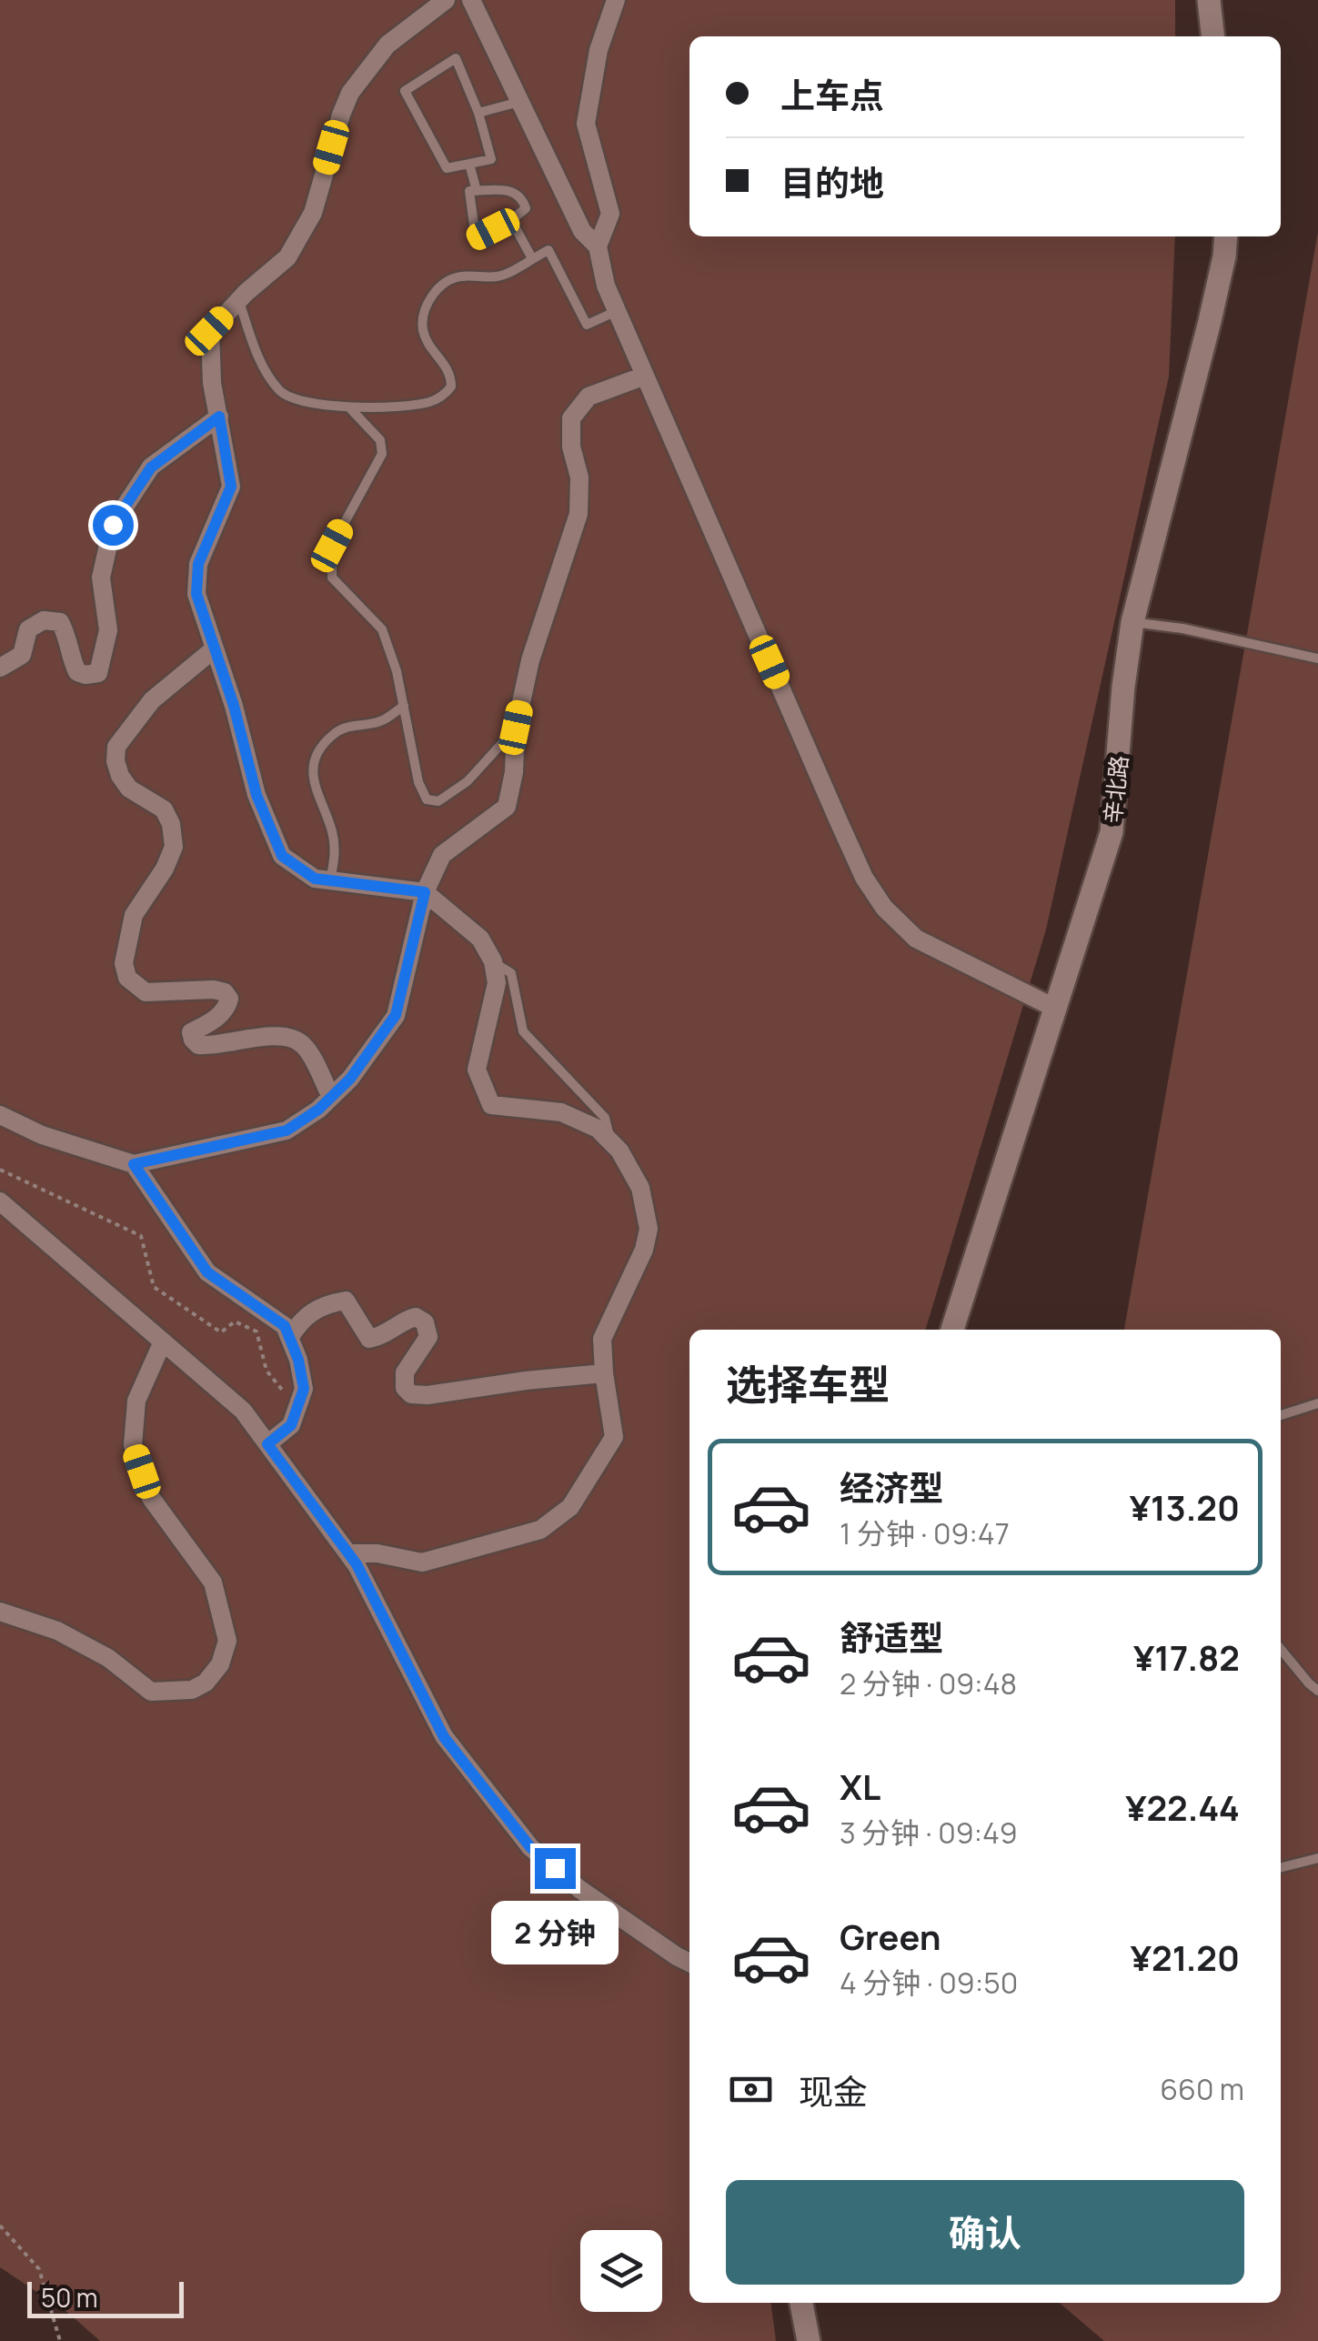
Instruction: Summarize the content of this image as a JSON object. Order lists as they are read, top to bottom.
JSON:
{
  "streets": {
    "main road": ["辛北路"]
  },
  "scale_bar": "50 m",
  "page": {
    "banner": ["上车点", "目的地"],
    "heading": "选择车型",
    "list": [
      {
        "name": "经济型",
        "note": "1 分钟 · 09:47",
        "value": "¥13.20"
      },
      {
        "name": "舒适型",
        "note": "2 分钟 · 09:48",
        "value": "¥17.82"
      },
      {
        "name": "XL",
        "note": "3 分钟 · 09:49",
        "value": "¥22.44"
      },
      {
        "name": "Green",
        "note": "4 分钟 · 09:50",
        "value": "¥21.20"
      }
    ],
    "bubble": "2 分钟",
    "pay": ["现金", "660 m"],
    "buttons": "确认",
    "scale": "50 m"
  }
}
